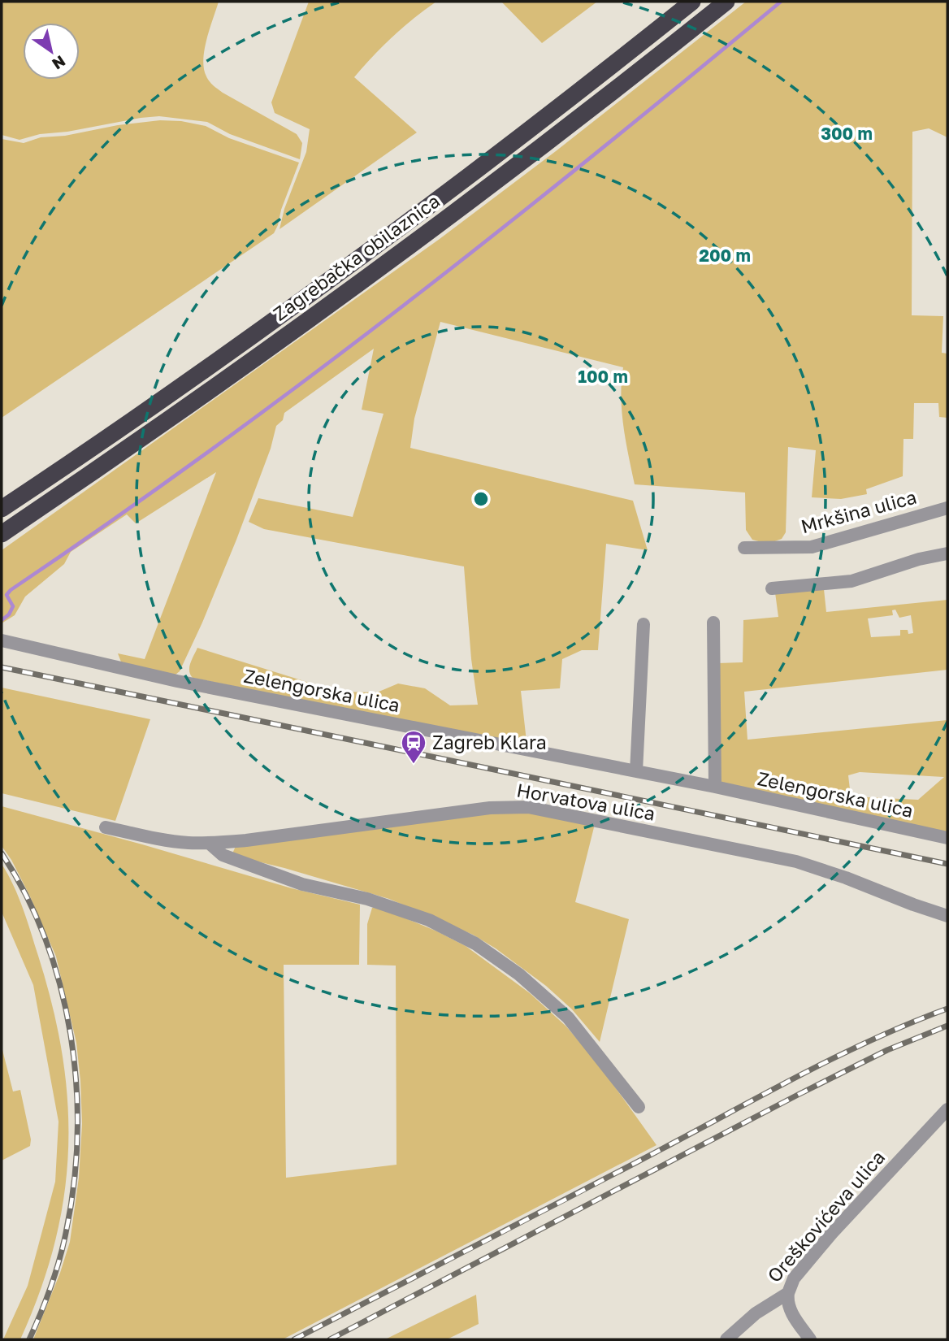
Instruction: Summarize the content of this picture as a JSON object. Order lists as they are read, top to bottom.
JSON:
{
  "streets": {
    "highway": ["Zagrebačka obilaznica"],
    "street": [
      "Mrkšina ulica",
      "Zelengorska ulica",
      "Horvatova ulica",
      "Oreškovićeva ulica"
    ]
  },
  "places": {
    "station": ["Zagreb Klara"]
  },
  "north": "bottom right",
  "rings": ["300 m", "200 m", "100 m"]
}
